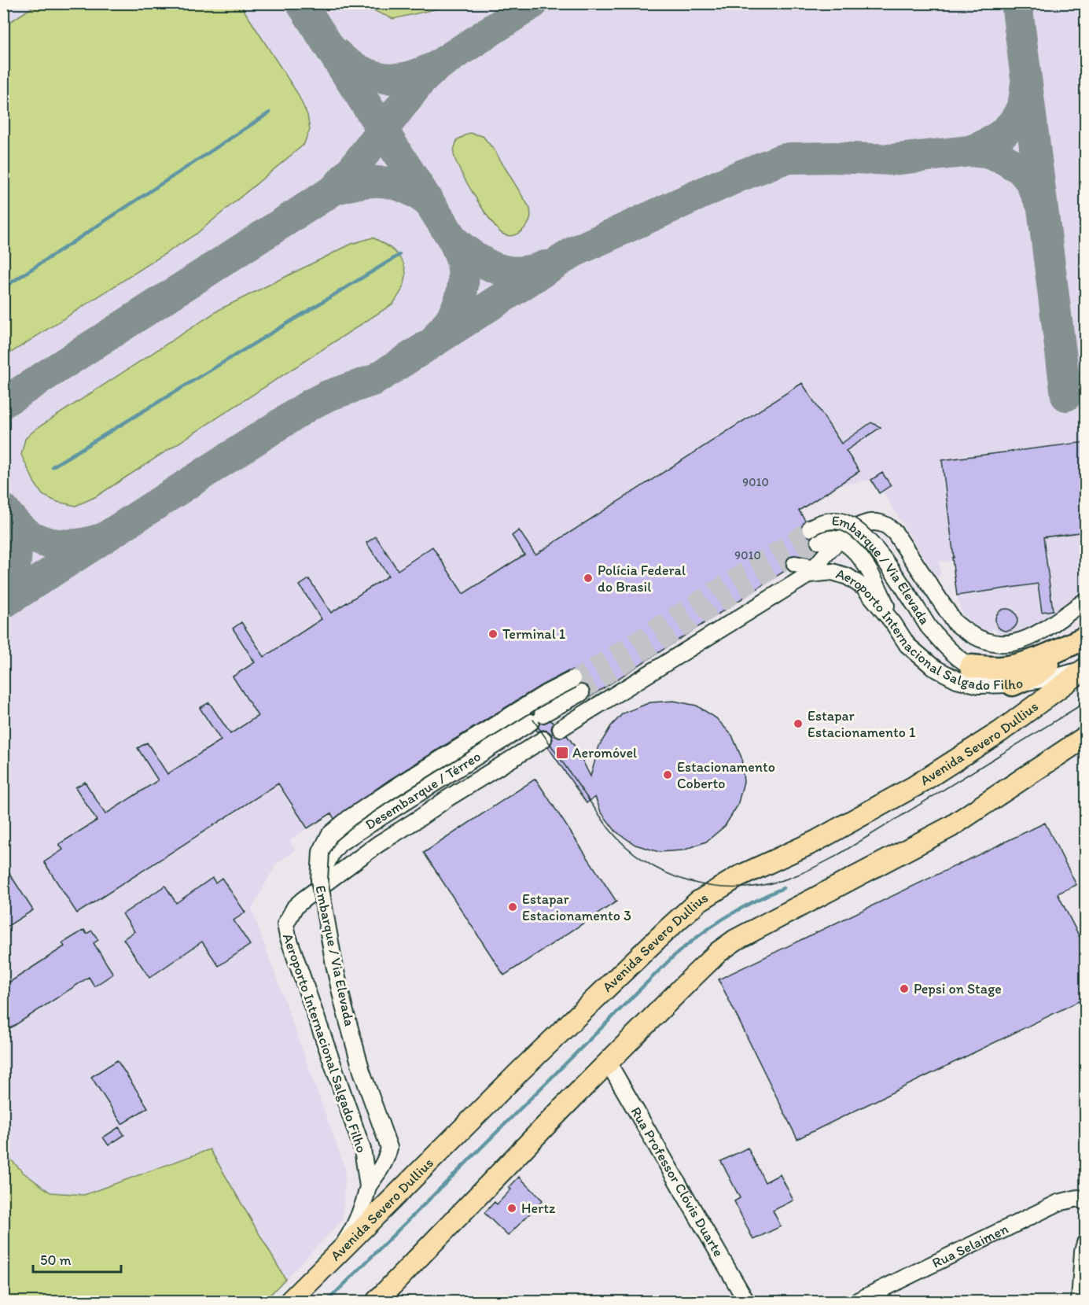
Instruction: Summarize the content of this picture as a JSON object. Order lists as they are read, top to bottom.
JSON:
{
  "streets": {
    "main road": ["Avenida Severo Dullius"],
    "street": [
      "Embarque / Via Elevada",
      "Aeroporto Internacional Salgado Filho",
      "Desembarque / Térreo",
      "Rua Professor Clóvis Duarte",
      "Rua Selaimen"
    ]
  },
  "crossings": [
    ["Embarque / Via Elevada", "Aeroporto Internacional Salgado Filho"],
    ["Embarque / Via Elevada", "Desembarque / Térreo"],
    ["Aeroporto Internacional Salgado Filho", "Avenida Severo Dullius"]
  ],
  "places": {
    "other": [
      "Polícia Federal do Brasil",
      "Terminal 1",
      "Estapar Estacionamento 1",
      "Estacionamento Coberto",
      "Estapar Estacionamento 3",
      "Pepsi on Stage",
      "Hertz"
    ],
    "transit": ["Aeromóvel"]
  },
  "house_numbers": ["9010", "9010"],
  "scale_bar": "50 m"
}
